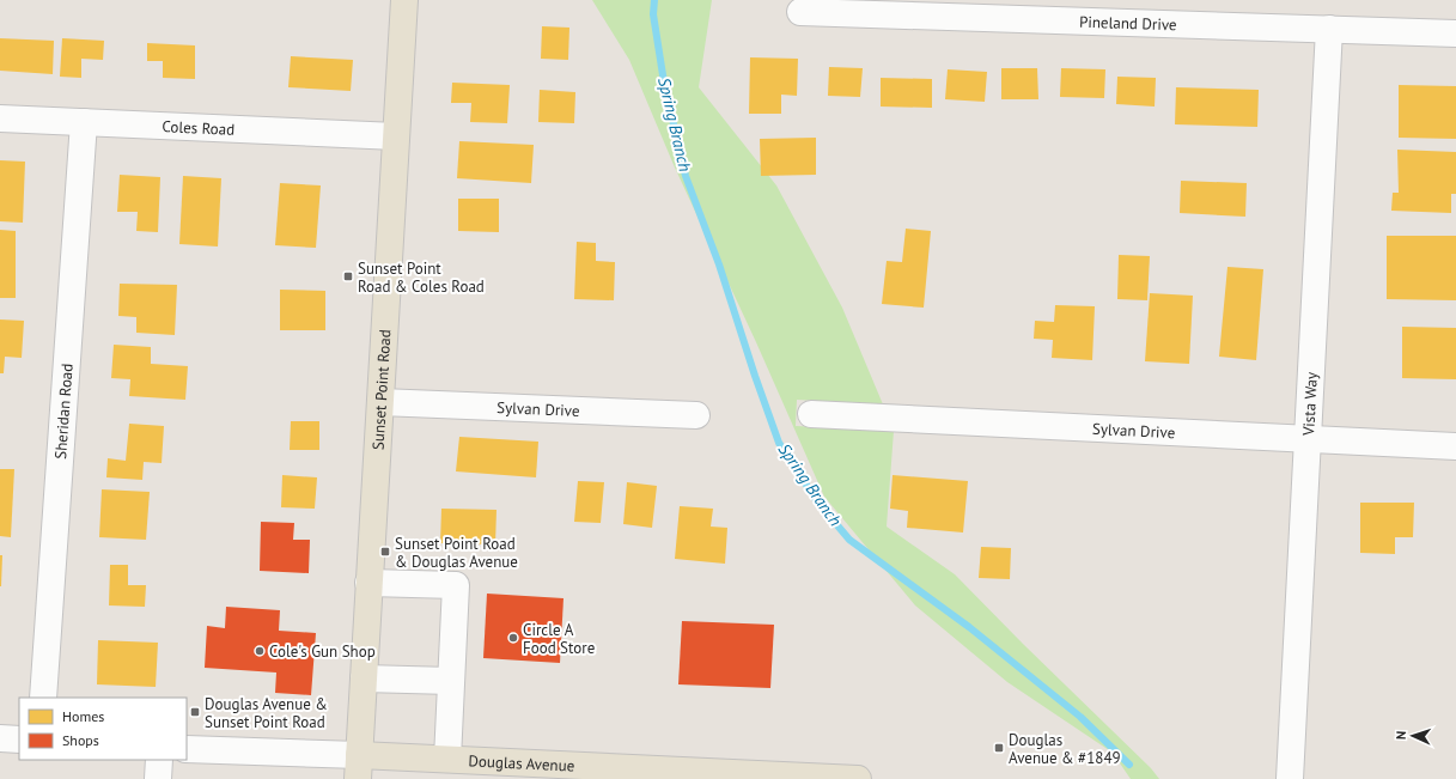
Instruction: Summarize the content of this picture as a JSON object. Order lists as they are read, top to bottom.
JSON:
{
  "streets": {
    "main road": ["Sunset Point Road", "Douglas Avenue"],
    "street": [
      "Pineland Drive",
      "Coles Road",
      "Vista Way",
      "Sylvan Drive",
      "Sheridan Road"
    ]
  },
  "crossings": [
    ["Pineland Drive", "Vista Way"],
    ["Coles Road", "Sunset Point Road"],
    ["Coles Road", "Sheridan Road"],
    ["Sunset Point Road", "Sylvan Drive"],
    ["Sunset Point Road", "Douglas Avenue"],
    ["Vista Way", "Sylvan Drive"]
  ],
  "water": ["Spring Branch"],
  "places": {
    "transit": [
      "Sunset Point Road & Coles Road",
      "Sunset Point Road & Douglas Avenue",
      "Douglas Avenue & Sunset Point Road",
      "Douglas Avenue & #1849"
    ],
    "other": ["Circle A Food Store", "Cole's Gun Shop"]
  },
  "legend": ["Homes", "Shops"],
  "north": "left"
}
